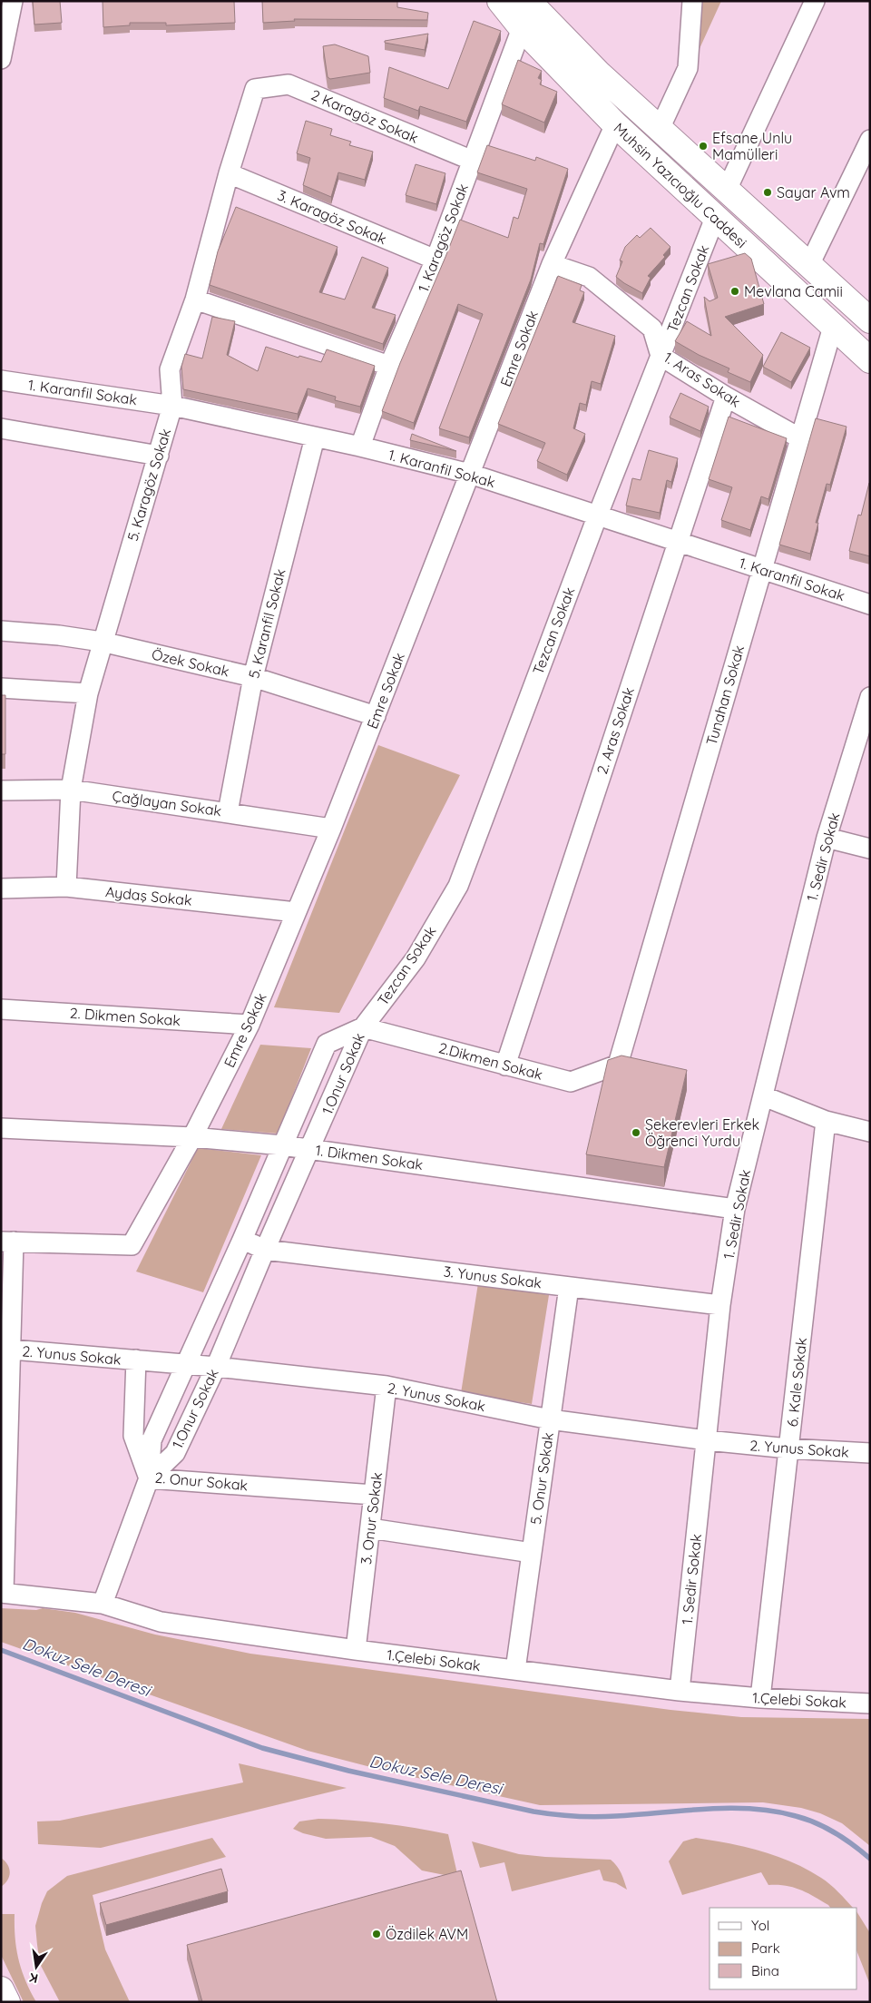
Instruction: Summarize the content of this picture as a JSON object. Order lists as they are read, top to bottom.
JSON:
{
  "streets": {
    "main road": ["Muhsin Yazıcıoğlu Caddesi"],
    "street": [
      "2 Karagöz Sokak",
      "3. Karagöz Sokak",
      "1. Karagöz Sokak",
      "Tezcan Sokak",
      "Emre Sokak",
      "1. Aras Sokak",
      "1. Karanfil Sokak",
      "5. Karagöz Sokak",
      "5. Karanfil Sokak",
      "Özek Sokak",
      "Tunahan Sokak",
      "2. Aras Sokak",
      "Çağlayan Sokak",
      "1. Sedir Sokak",
      "Aydaş Sokak",
      "2. Dikmen Sokak",
      "2.Dikmen Sokak",
      "1.Onur Sokak",
      "1. Dikmen Sokak",
      "3. Yunus Sokak",
      "2. Yunus Sokak",
      "6. Kale Sokak",
      "5. Onur Sokak",
      "2. Onur Sokak",
      "3. Onur Sokak",
      "1.Çelebi Sokak"
    ]
  },
  "crossings": [
    ["2 Karagöz Sokak", "1. Karagöz Sokak"],
    ["2 Karagöz Sokak", "5. Karagöz Sokak"],
    ["Muhsin Yazıcıoğlu Caddesi", "1. Karagöz Sokak"],
    ["Muhsin Yazıcıoğlu Caddesi", "Tezcan Sokak"],
    ["Muhsin Yazıcıoğlu Caddesi", "Emre Sokak"],
    ["Muhsin Yazıcıoğlu Caddesi", "Tunahan Sokak"],
    ["3. Karagöz Sokak", "1. Karagöz Sokak"],
    ["3. Karagöz Sokak", "5. Karagöz Sokak"],
    ["1. Karagöz Sokak", "1. Karanfil Sokak"],
    ["Tezcan Sokak", "1. Aras Sokak"],
    ["Tezcan Sokak", "1. Karanfil Sokak"],
    ["Tezcan Sokak", "2.Dikmen Sokak"],
    ["Tezcan Sokak", "1.Onur Sokak"],
    ["Emre Sokak", "1. Aras Sokak"],
    ["Emre Sokak", "1. Karanfil Sokak"],
    ["Emre Sokak", "Özek Sokak"],
    ["Emre Sokak", "Çağlayan Sokak"],
    ["Emre Sokak", "Aydaş Sokak"],
    ["Emre Sokak", "2. Dikmen Sokak"],
    ["Emre Sokak", "1. Dikmen Sokak"],
    ["1. Aras Sokak", "Tunahan Sokak"],
    ["1. Aras Sokak", "2. Aras Sokak"],
    ["1. Karanfil Sokak", "5. Karagöz Sokak"],
    ["1. Karanfil Sokak", "5. Karanfil Sokak"],
    ["1. Karanfil Sokak", "Tunahan Sokak"],
    ["1. Karanfil Sokak", "2. Aras Sokak"],
    ["5. Karagöz Sokak", "Özek Sokak"],
    ["5. Karagöz Sokak", "Çağlayan Sokak"],
    ["5. Karagöz Sokak", "Aydaş Sokak"],
    ["5. Karanfil Sokak", "Özek Sokak"],
    ["5. Karanfil Sokak", "Çağlayan Sokak"],
    ["Tunahan Sokak", "2.Dikmen Sokak"],
    ["2. Aras Sokak", "2.Dikmen Sokak"],
    ["1. Sedir Sokak", "1. Dikmen Sokak"],
    ["1. Sedir Sokak", "3. Yunus Sokak"],
    ["1. Sedir Sokak", "2. Yunus Sokak"],
    ["1. Sedir Sokak", "1.Çelebi Sokak"],
    ["2.Dikmen Sokak", "1.Onur Sokak"],
    ["1.Onur Sokak", "1. Dikmen Sokak"],
    ["1.Onur Sokak", "3. Yunus Sokak"],
    ["1.Onur Sokak", "2. Yunus Sokak"],
    ["1.Onur Sokak", "2. Onur Sokak"],
    ["1.Onur Sokak", "1.Çelebi Sokak"],
    ["3. Yunus Sokak", "5. Onur Sokak"],
    ["2. Yunus Sokak", "6. Kale Sokak"],
    ["2. Yunus Sokak", "5. Onur Sokak"],
    ["2. Yunus Sokak", "2. Onur Sokak"],
    ["2. Yunus Sokak", "3. Onur Sokak"],
    ["6. Kale Sokak", "1.Çelebi Sokak"],
    ["5. Onur Sokak", "1.Çelebi Sokak"],
    ["2. Onur Sokak", "3. Onur Sokak"],
    ["3. Onur Sokak", "1.Çelebi Sokak"]
  ],
  "water": ["Dokuz Sele Deresi"],
  "places": [
    "Efsane Unlu Mamülleri",
    "Sayar Avm",
    "Mevlana Camii",
    "Şekerevleri Erkek Öğrenci Yurdu",
    "Özdilek AVM"
  ],
  "legend": ["Yol", "Park", "Bina"],
  "north": "bottom"
}
